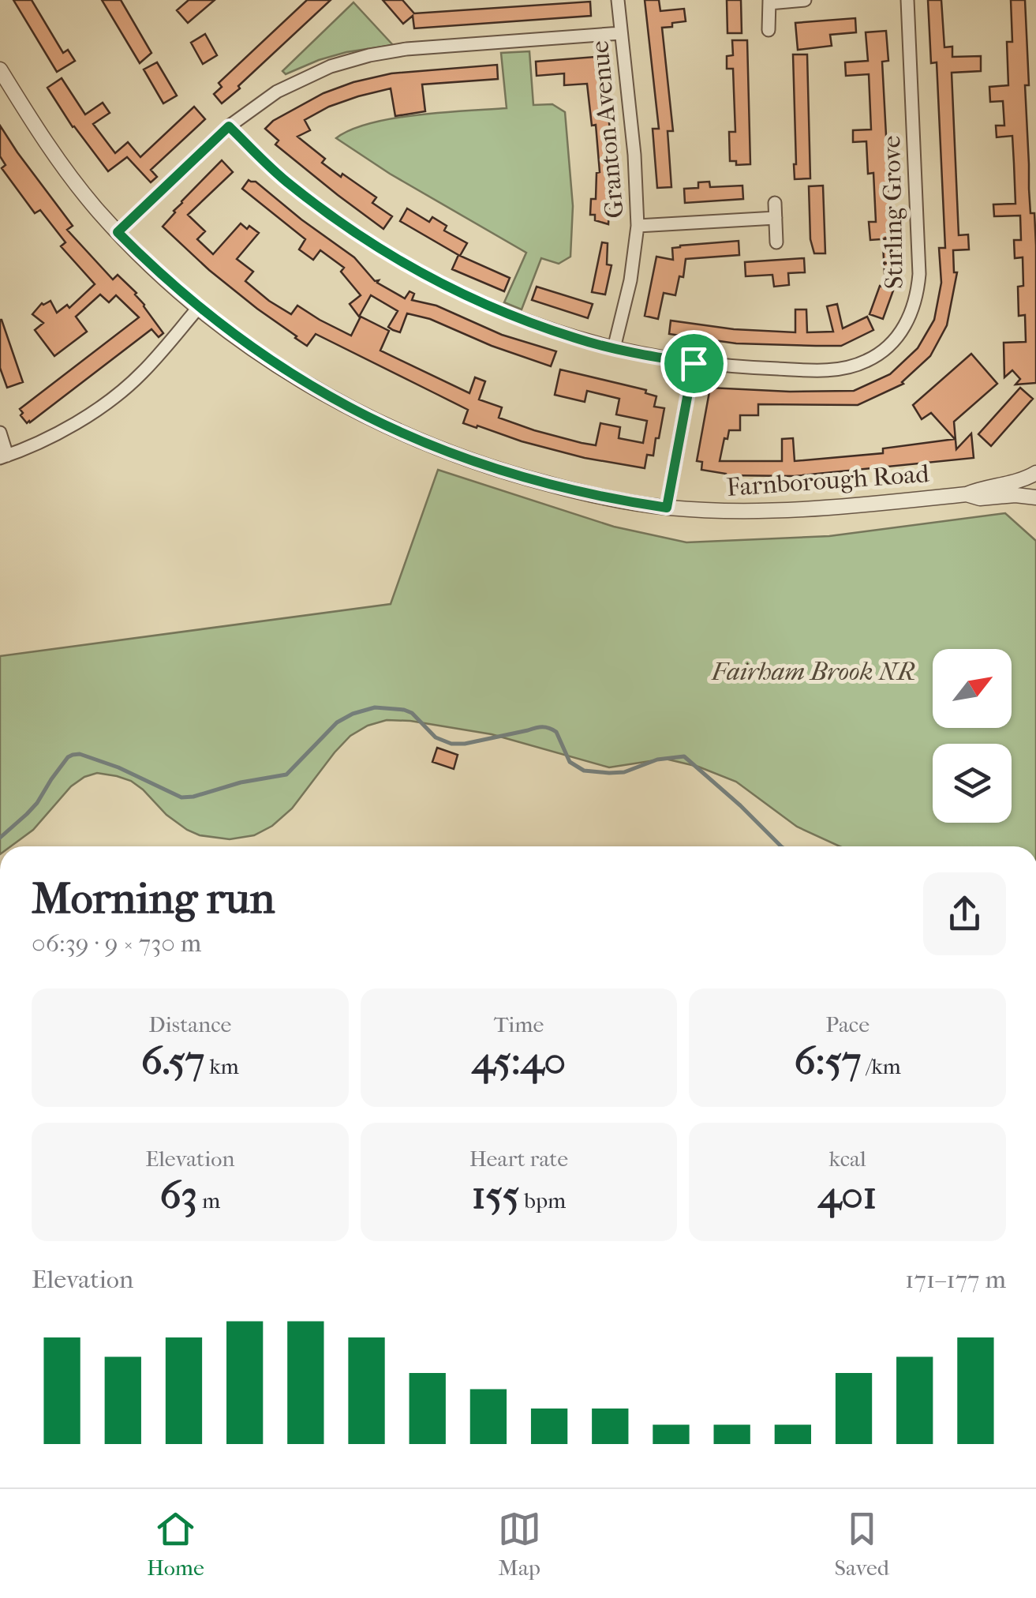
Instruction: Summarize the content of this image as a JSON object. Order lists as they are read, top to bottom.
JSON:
{
  "streets": {
    "street": ["Granton Avenue", "Stirling Grove", "Farnborough Road"]
  },
  "crossings": [
    ["Granton Avenue", "Stirling Grove"]
  ],
  "parks": ["Fairham Brook NR"],
  "north": "top right",
  "page": {
    "heading": ["Morning run", "06:39 · 9 × 730 m"],
    "stats": [
      ["Distance", "6.57 km"],
      ["Time", "45:40"],
      ["Pace", "6:57 /km"],
      ["Elevation", "63 m"],
      ["Heart rate", "155 bpm"],
      ["kcal", "401"]
    ],
    "chart": ["Elevation", "171–177 m"],
    "tabs": ["Home", "Map", "Saved"]
  }
}
